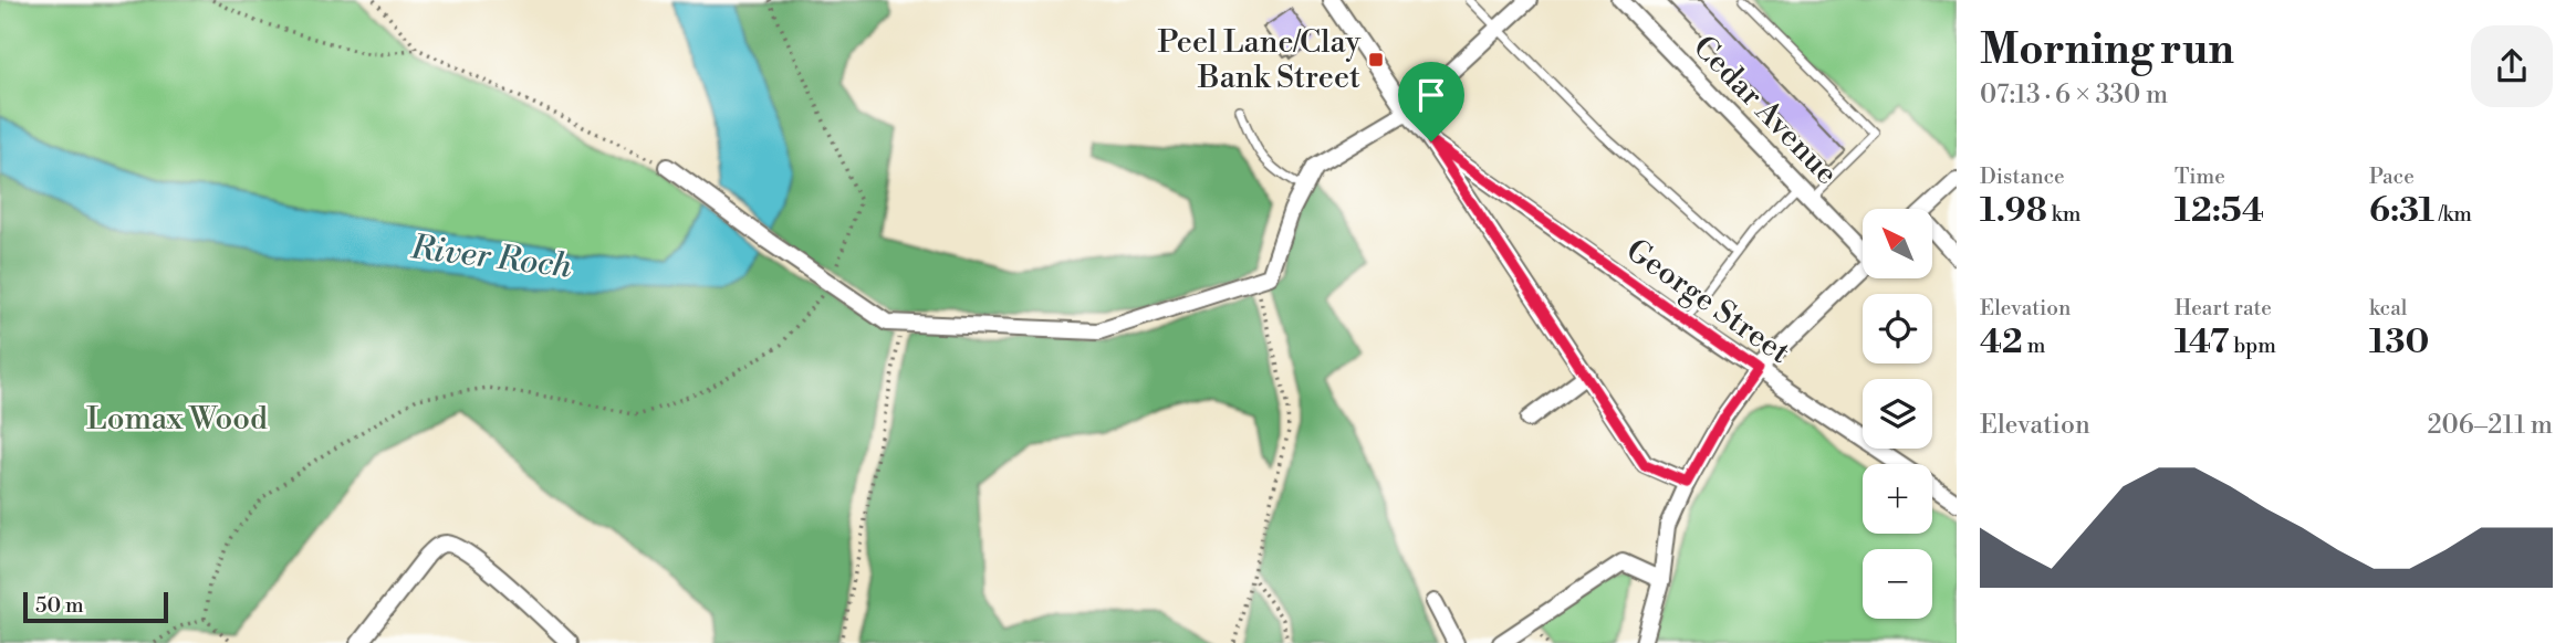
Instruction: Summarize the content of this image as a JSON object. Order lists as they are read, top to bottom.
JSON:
{
  "streets": {
    "street": ["Cedar Avenue", "George Street"]
  },
  "water": ["River Roch"],
  "parks": ["Lomax Wood"],
  "places": {
    "transit": ["Peel Lane/Clay Bank Street"]
  },
  "scale_bar": "50 m",
  "north": "top left",
  "page": {
    "heading": ["Morning run", "07:13 · 6 × 330 m"],
    "stats": [
      ["Distance", "1.98 km"],
      ["Time", "12:54"],
      ["Pace", "6:31 /km"],
      ["Elevation", "42 m"],
      ["Heart rate", "147 bpm"],
      ["kcal", "130"]
    ],
    "map_buttons": ["+", "−"],
    "chart": ["Elevation", "206–211 m"],
    "scale": "50 m"
  }
}
